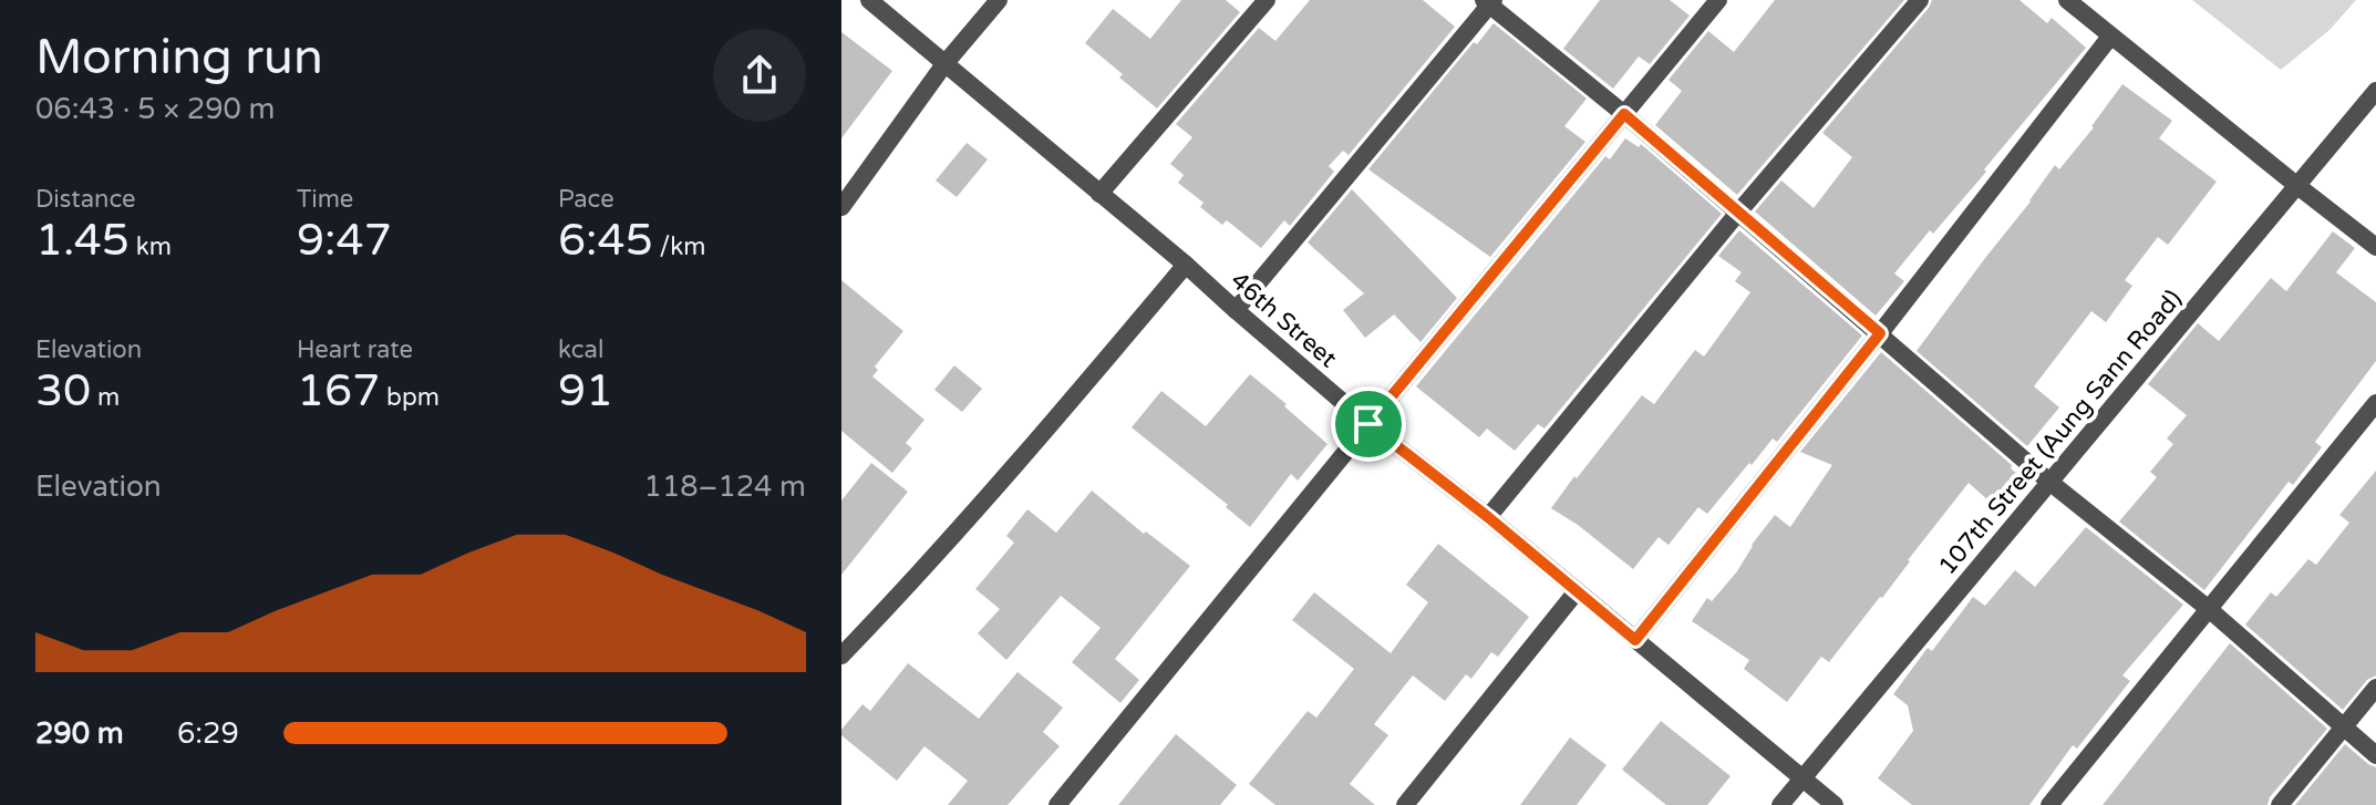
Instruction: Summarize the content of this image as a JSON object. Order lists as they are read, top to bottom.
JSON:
{
  "streets": {
    "street": ["46th Street", "107th Street (Aung Sann Road)"]
  },
  "crossings": [
    ["46th Street", "107th Street (Aung Sann Road)"]
  ],
  "page": {
    "heading": ["Morning run", "06:43 · 5 × 290 m"],
    "stats": [
      ["Distance", "1.45 km"],
      ["Time", "9:47"],
      ["Pace", "6:45 /km"],
      ["Elevation", "30 m"],
      ["Heart rate", "167 bpm"],
      ["kcal", "91"]
    ],
    "chart": ["Elevation", "118–124 m"],
    "list": [
      {
        "name": "290 m",
        "note": "6:29"
      }
    ]
  }
}
